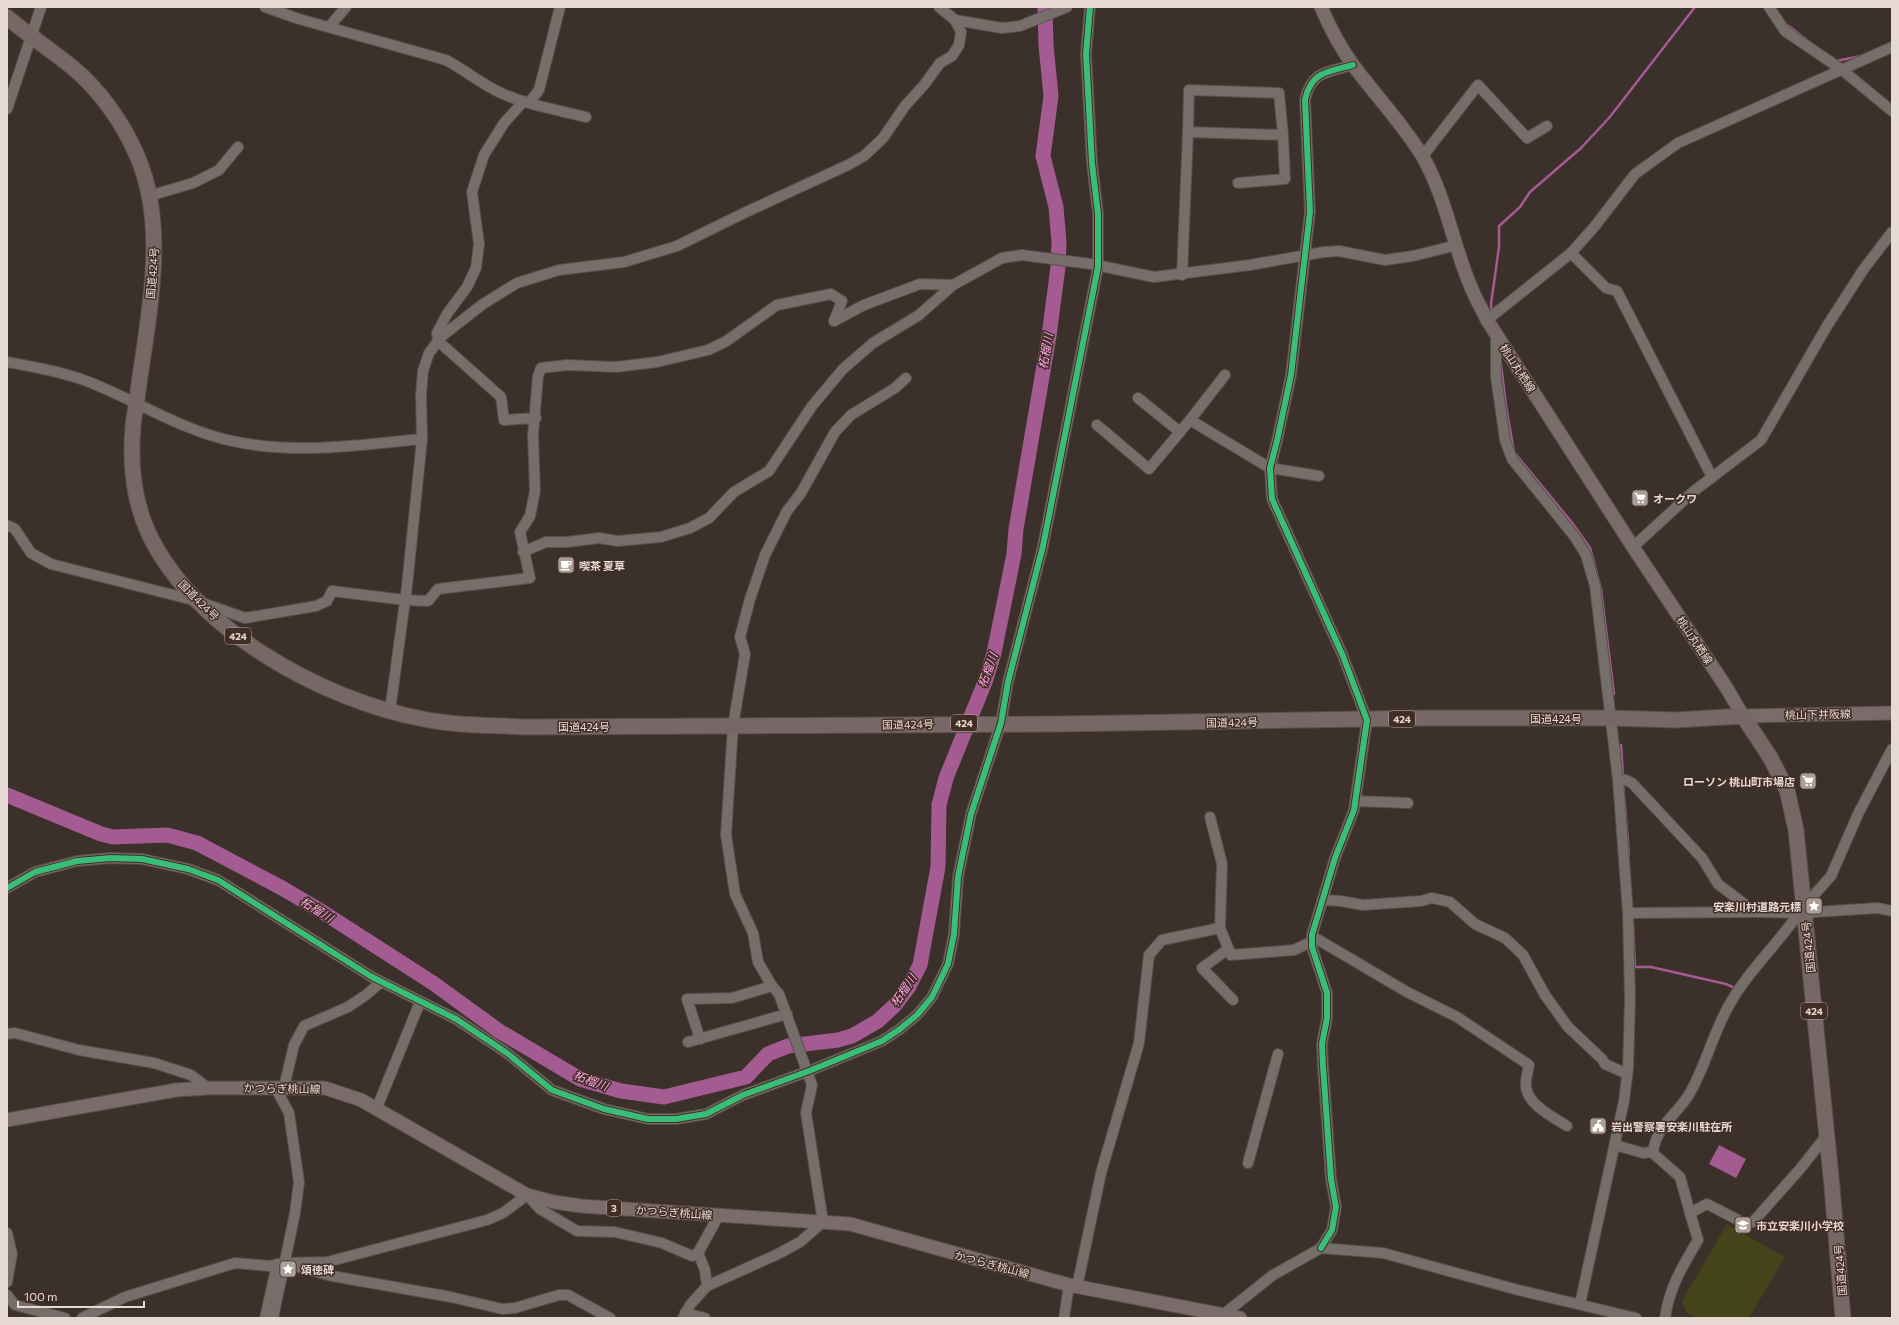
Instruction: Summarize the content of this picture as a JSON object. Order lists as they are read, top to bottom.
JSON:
{
  "streets": {
    "highway": ["国道424号", "424"],
    "main road": [
      "桃山丸栖線",
      "桃山下井阪線",
      "かつらぎ桃山線",
      "3"
    ]
  },
  "crossings": [
    ["国道424号", "桃山丸栖線"],
    ["国道424号", "桃山下井阪線"],
    ["桃山丸栖線", "桃山下井阪線"]
  ],
  "water": ["柘榴川"],
  "places": {
    "supermarket": ["オークワ", "ローソン 桃山町市場店"],
    "cafe": ["喫茶 夏草"],
    "place": ["安楽川村道路元標", "頌徳碑"],
    "public building": ["岩出警察署安楽川駐在所"],
    "school or university": ["市立安楽川小学校"]
  },
  "scale_bar": "100 m"
}
